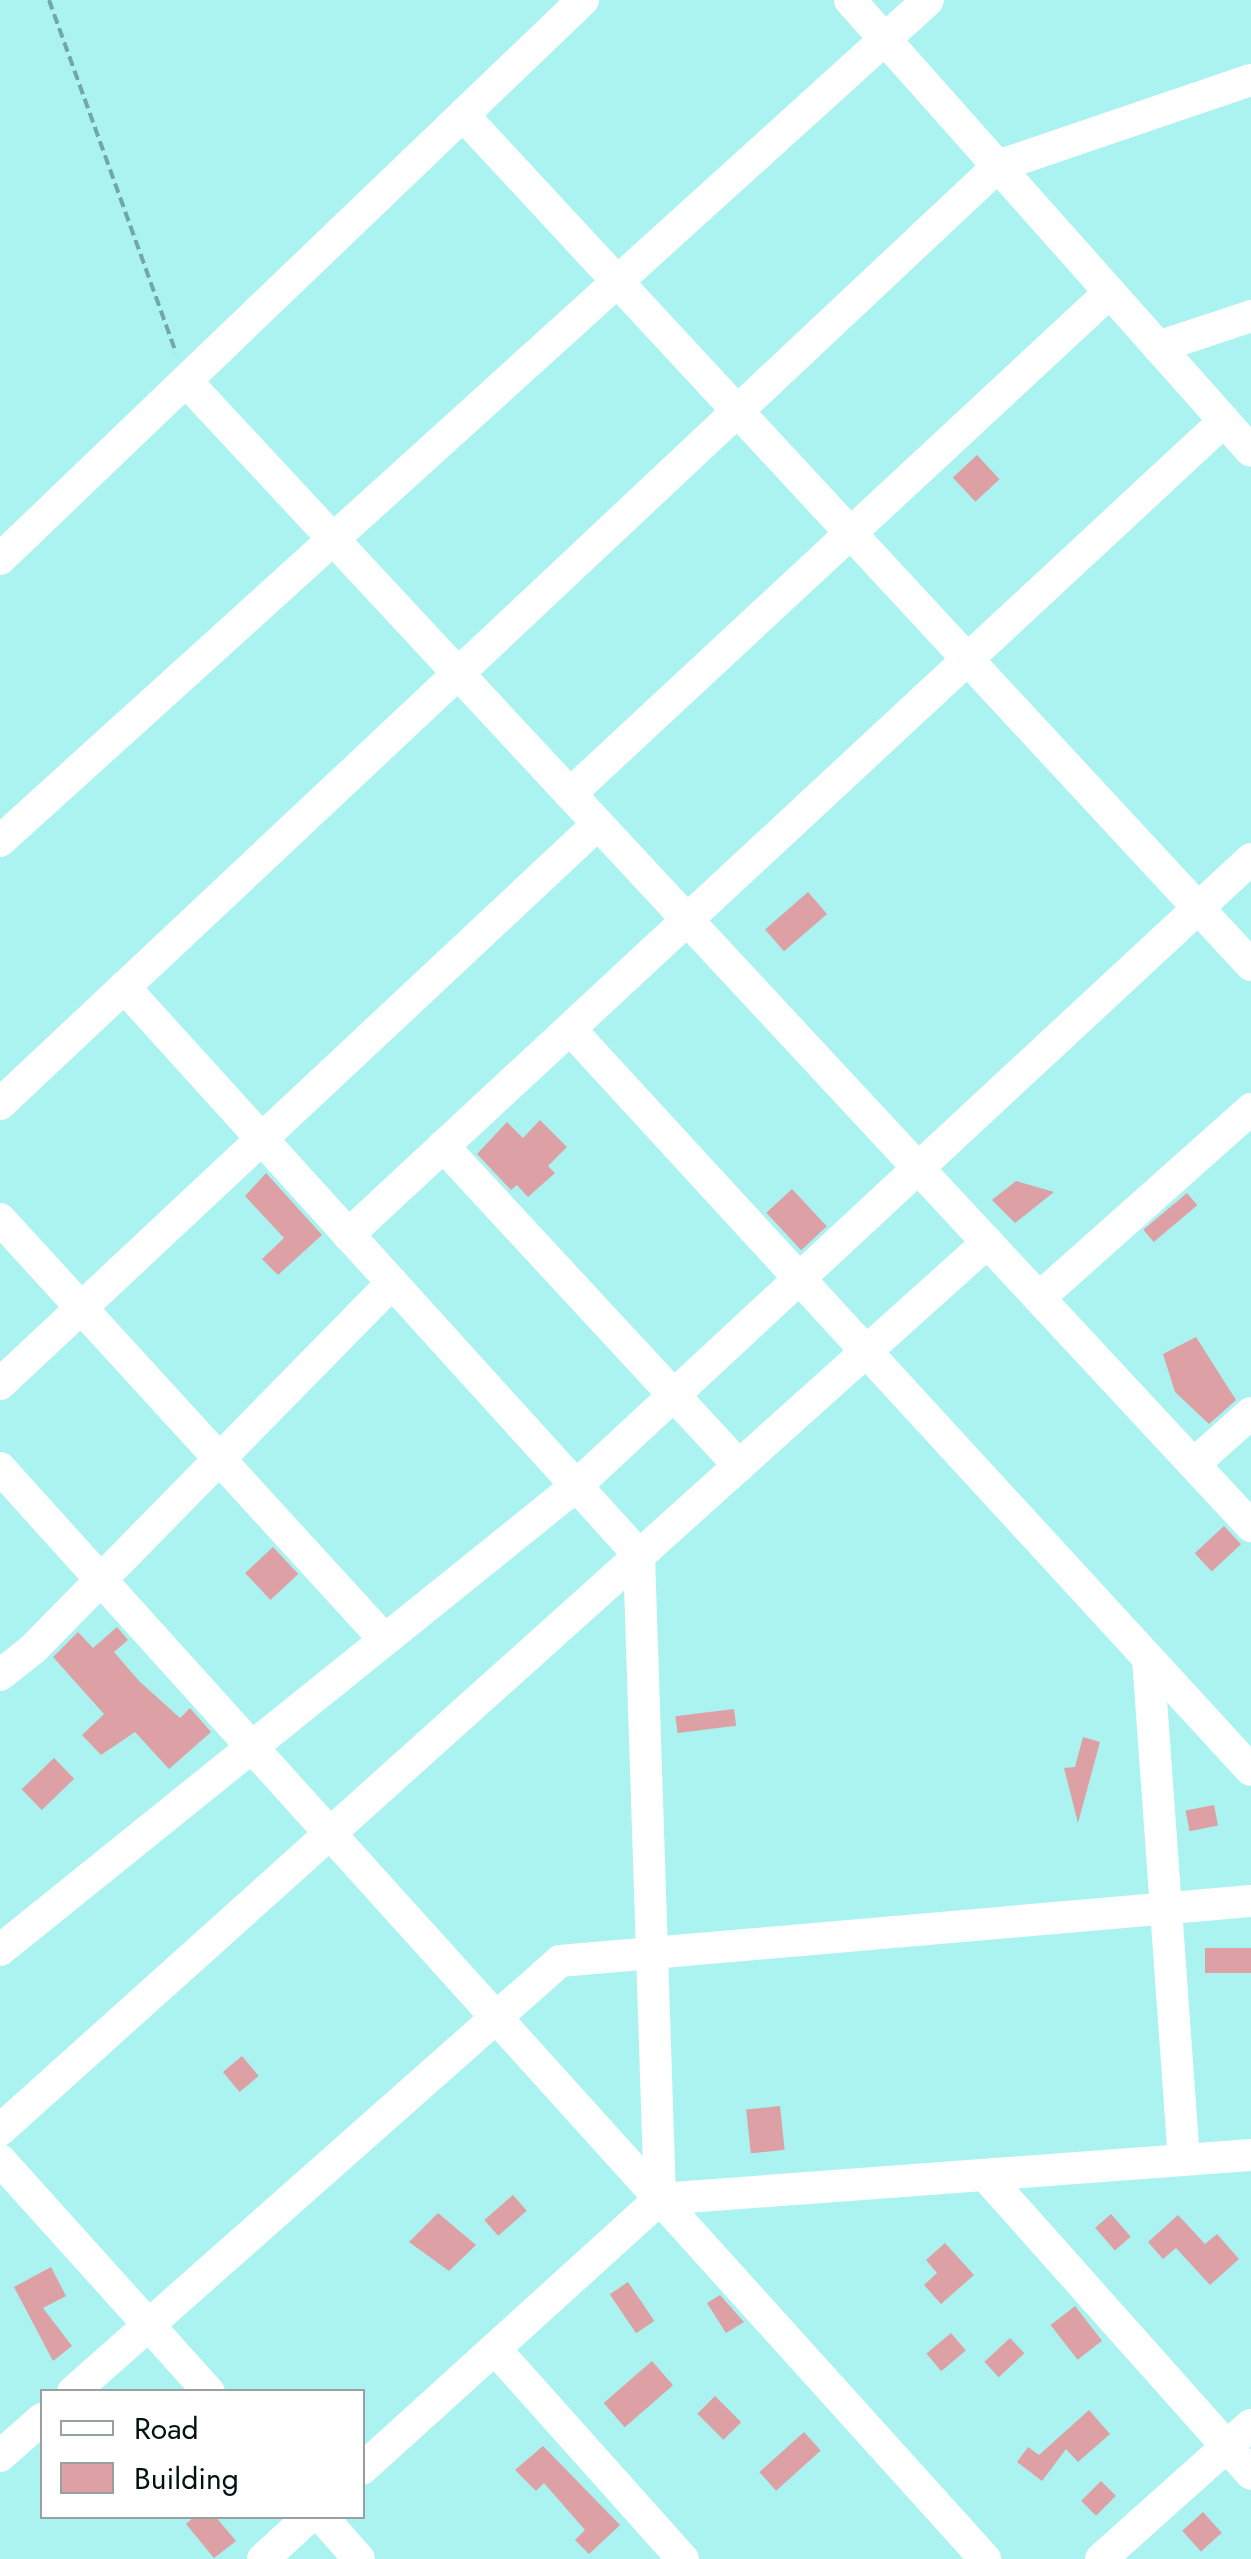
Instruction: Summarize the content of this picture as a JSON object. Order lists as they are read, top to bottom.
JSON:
{
  "legend": ["Road", "Building"]
}
